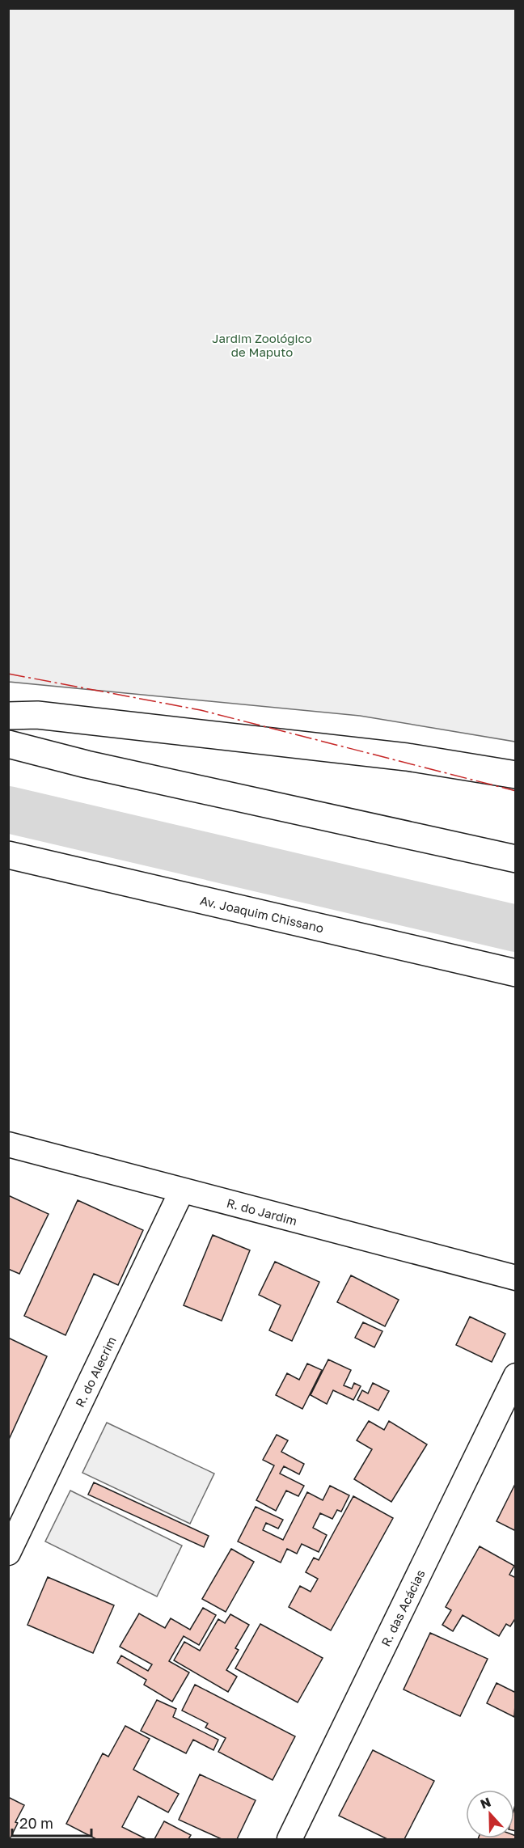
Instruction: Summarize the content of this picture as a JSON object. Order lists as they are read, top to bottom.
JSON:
{
  "streets": {
    "main road": ["Av. Joaquim Chissano"],
    "street": ["R. do Jardim", "R. do Alecrim", "R. das Acácias"]
  },
  "crossings": [
    ["R. do Jardim", "R. do Alecrim"]
  ],
  "parks": ["Jardim Zoológico de Maputo"],
  "scale_bar": "20 m",
  "north": "top"
}
